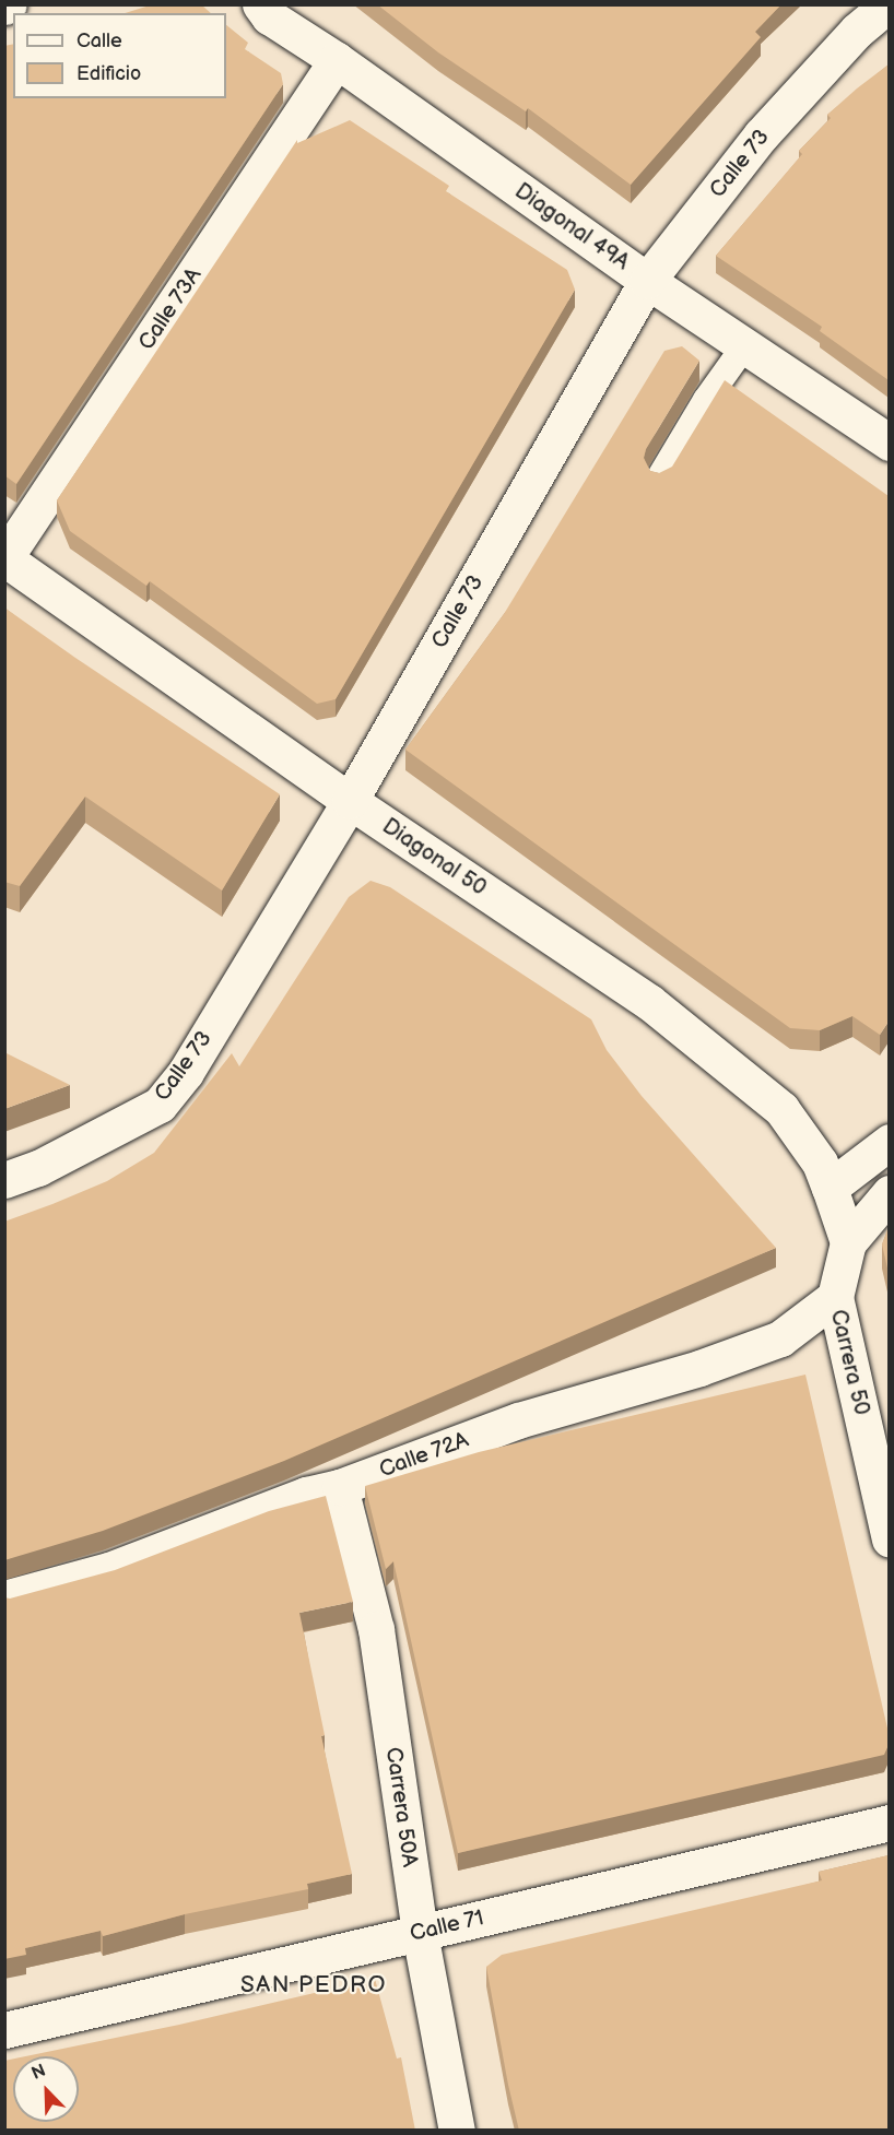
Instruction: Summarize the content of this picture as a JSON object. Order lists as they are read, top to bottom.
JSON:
{
  "streets": {
    "street": [
      "Calle 73",
      "Diagonal 49A",
      "Calle 73A",
      "Diagonal 50",
      "Carrera 50",
      "Calle 72A",
      "Carrera 50A",
      "Calle 71"
    ]
  },
  "crossings": [
    ["Calle 73", "Diagonal 49A"],
    ["Calle 73", "Diagonal 50"],
    ["Diagonal 49A", "Calle 73A"],
    ["Calle 73A", "Diagonal 50"],
    ["Carrera 50", "Calle 72A"],
    ["Calle 72A", "Carrera 50A"],
    ["Carrera 50A", "Calle 71"]
  ],
  "districts": ["SAN PEDRO"],
  "legend": ["Calle", "Edificio"],
  "north": "top left"
}
